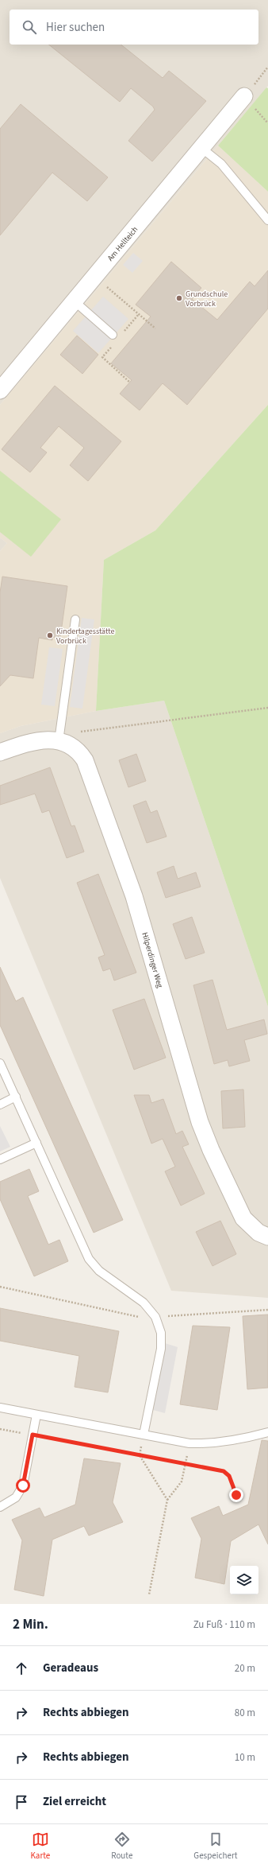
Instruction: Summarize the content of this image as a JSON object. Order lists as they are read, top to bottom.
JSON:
{
  "streets": {
    "street": ["Am Hellteich", "Hilperdinger Weg"]
  },
  "places": ["Grundschule Vorbrück", "Kindertagesstätte Vorbrück"],
  "page": {
    "search": "Hier suchen",
    "heading": ["2 Min.", "Zu Fuß · 110 m"],
    "list": [
      ["Geradeaus", "20 m"],
      ["Rechts abbiegen", "80 m"],
      ["Rechts abbiegen", "10 m"],
      "Ziel erreicht"
    ],
    "nav": ["Karte", "Route", "Gespeichert"]
  }
}
